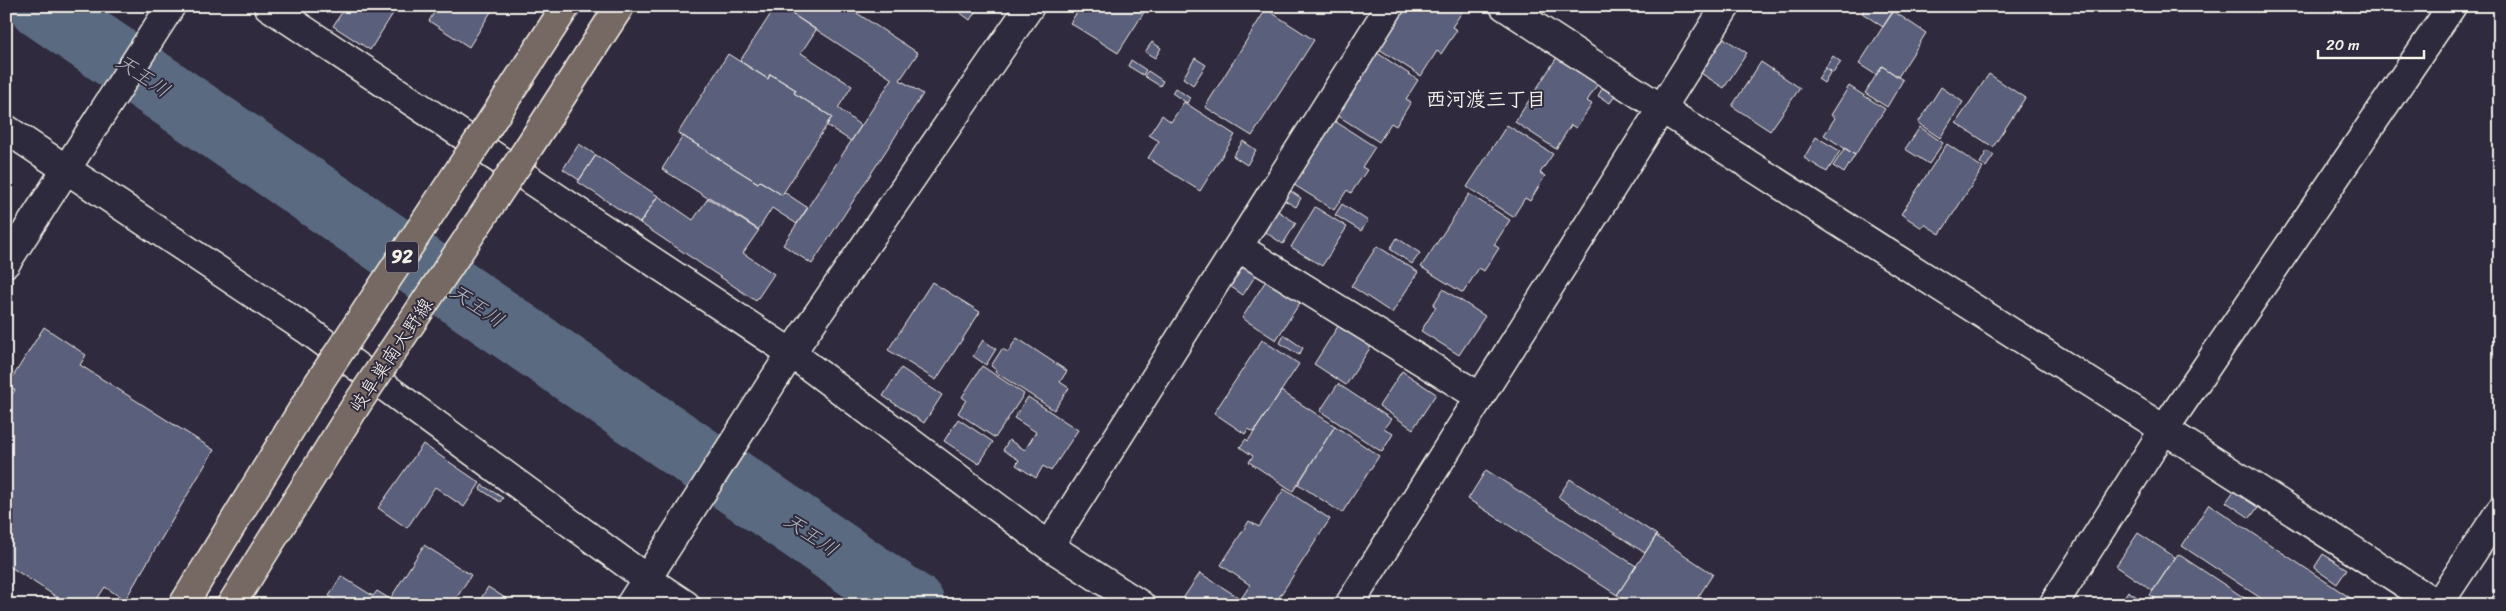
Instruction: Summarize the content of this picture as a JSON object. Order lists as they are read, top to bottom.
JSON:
{
  "streets": {
    "main road": ["92", "岐阜巣南大野線"]
  },
  "districts": ["西河渡三丁目"],
  "water": ["天王川"],
  "scale_bar": "20 m"
}
